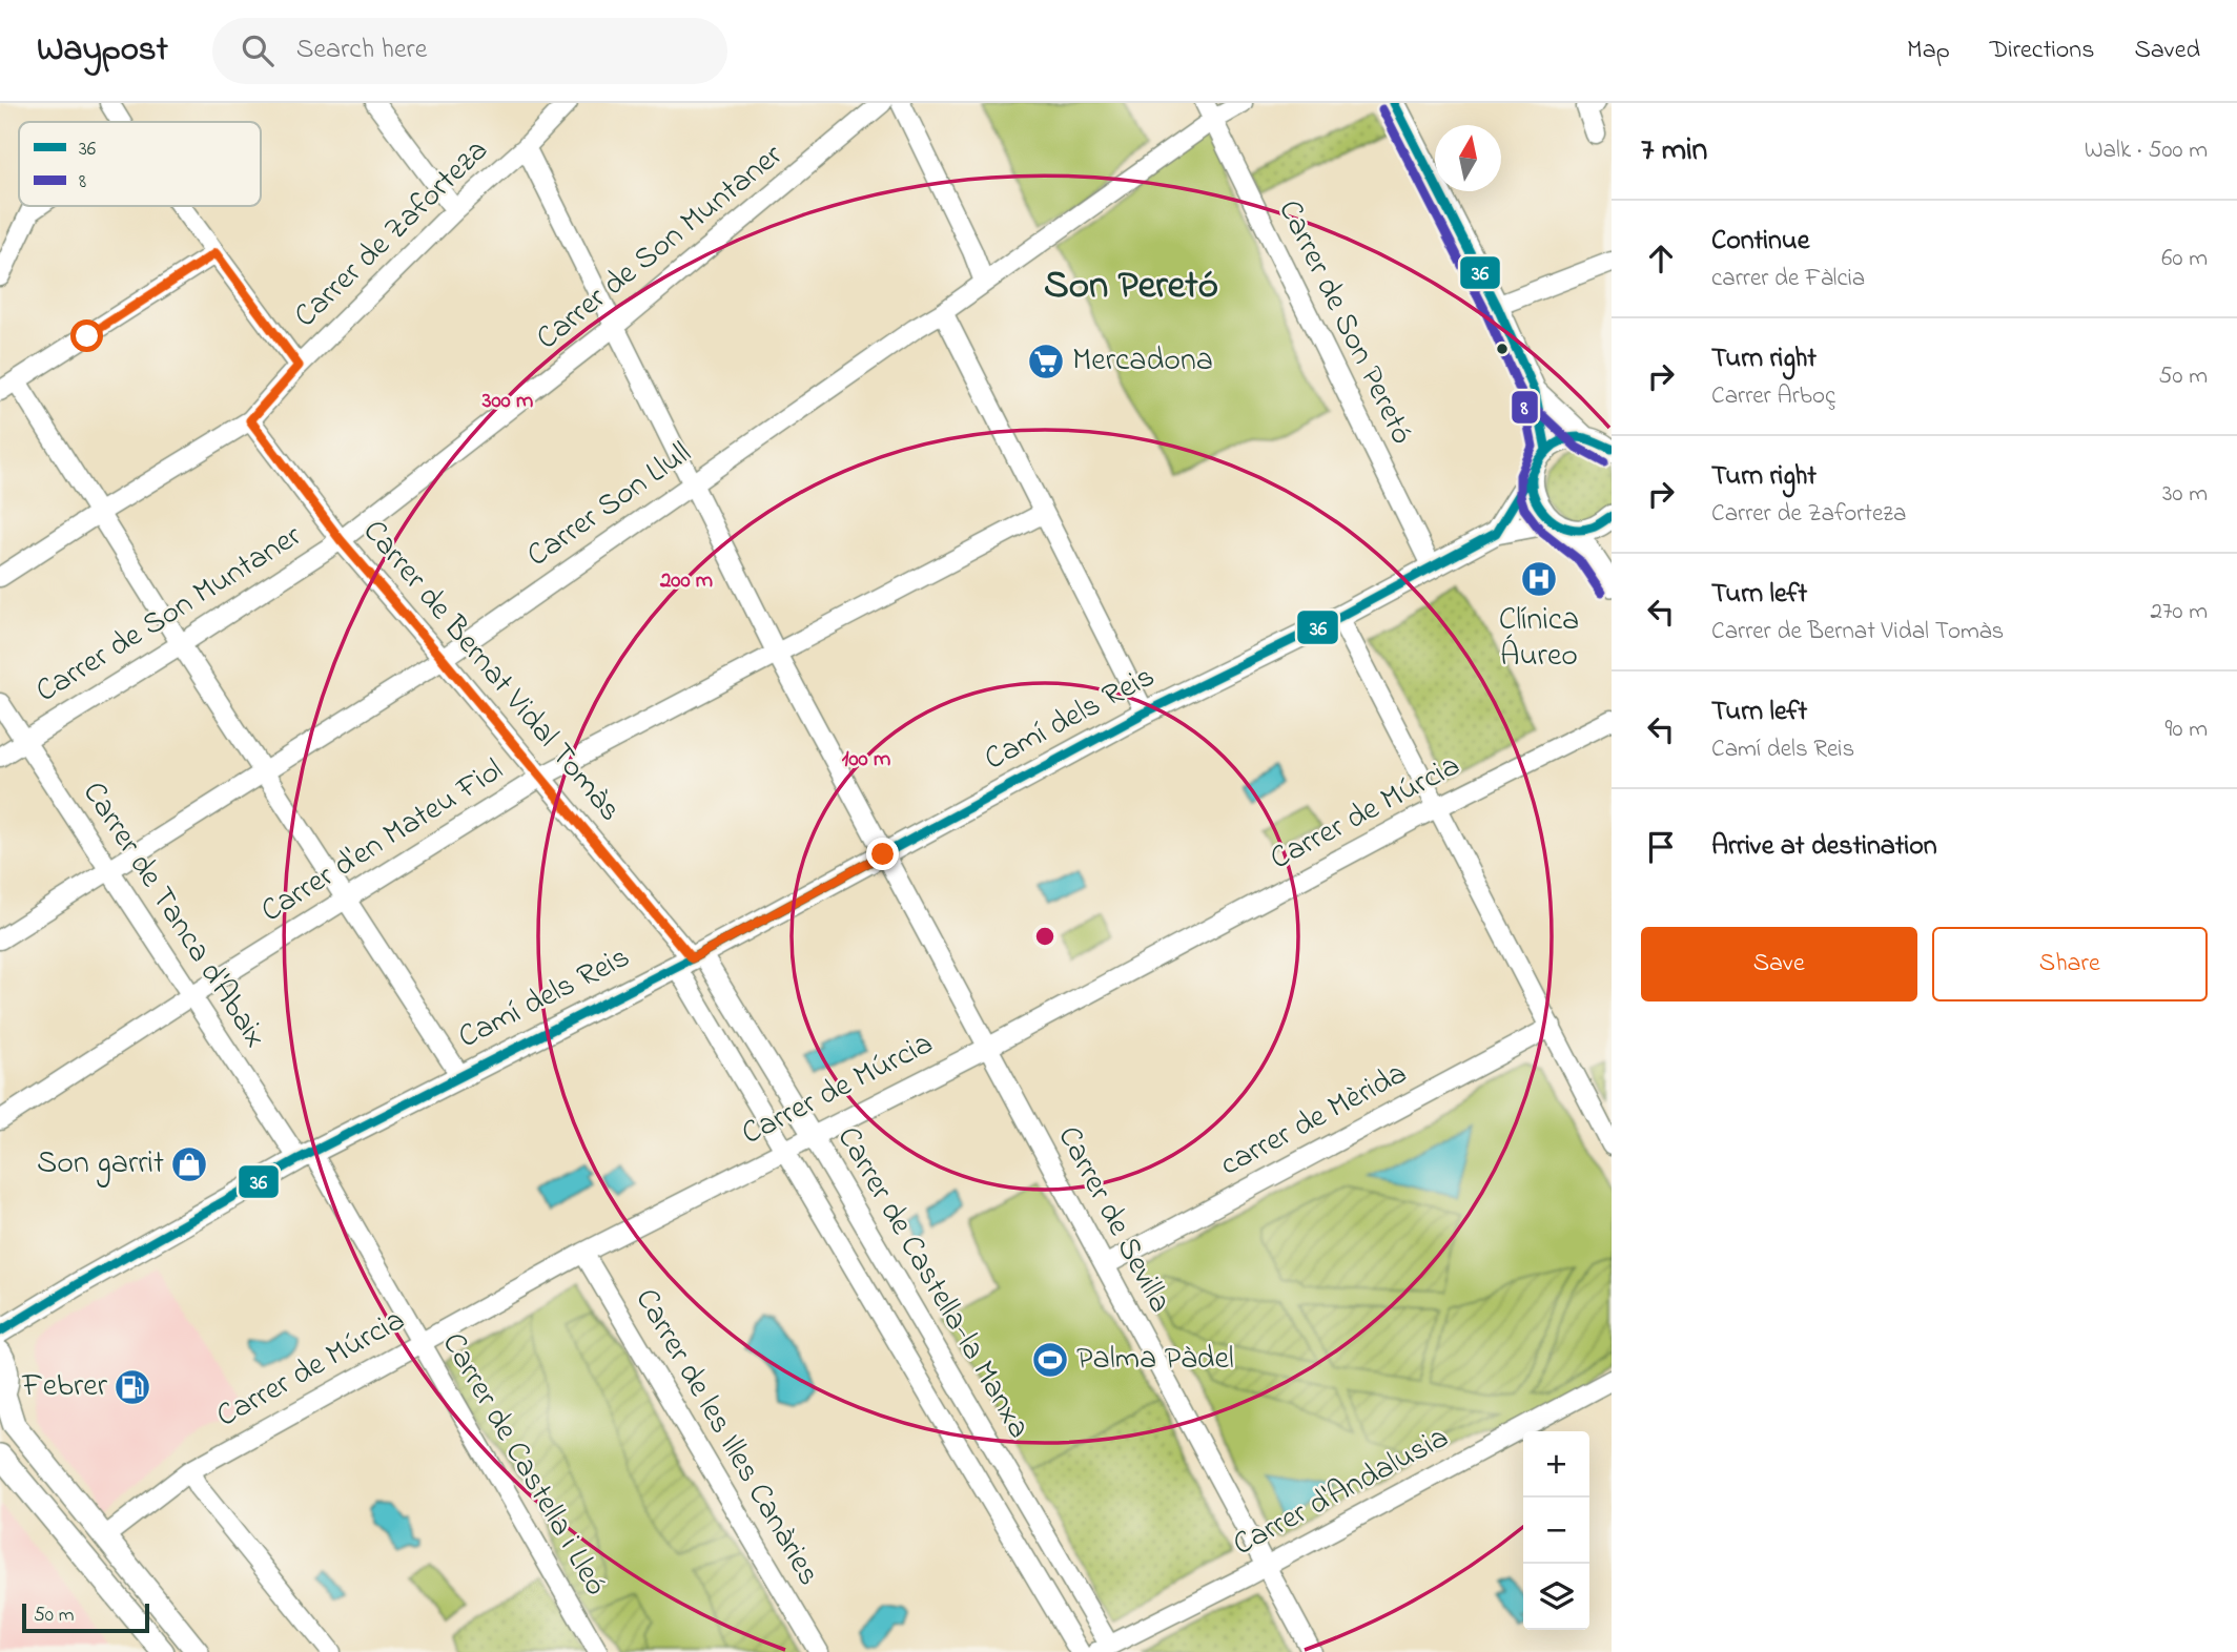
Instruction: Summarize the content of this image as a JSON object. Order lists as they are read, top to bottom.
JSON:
{
  "streets": {
    "street": [
      "Carrer de Zaforteza",
      "Carrer de Son Muntaner",
      "Carrer de Son Peretó",
      "Carrer Son Llull",
      "Carrer de Bernat Vidal Tomàs",
      "Camí dels Reis",
      "Carrer de Múrcia",
      "Carrer d'en Mateu Fiol",
      "Carrer de Tanca d'Abaix",
      "carrer de Mèrida",
      "Carrer de Sevilla",
      "Carrer de Castella-la Manxa",
      "Carrer de les Illes Canàries",
      "Carrer de Castella i Lleó",
      "Carrer d'Andalusia"
    ]
  },
  "crossings": [
    ["Carrer de Zaforteza", "Carrer de Bernat Vidal Tomàs"],
    ["Carrer de Zaforteza", "Carrer de Sevilla"],
    ["Carrer de Son Muntaner", "Carrer de Bernat Vidal Tomàs"],
    ["Carrer de Son Muntaner", "Carrer de Tanca d'Abaix"],
    ["Carrer de Son Muntaner", "Carrer de Sevilla"],
    ["Carrer de Son Peretó", "Carrer Son Llull"],
    ["Carrer de Son Peretó", "Camí dels Reis"],
    ["Carrer Son Llull", "Carrer de Bernat Vidal Tomàs"],
    ["Carrer Son Llull", "Carrer de Tanca d'Abaix"],
    ["Carrer Son Llull", "Carrer de Sevilla"],
    ["Carrer de Bernat Vidal Tomàs", "Camí dels Reis"],
    ["Carrer de Bernat Vidal Tomàs", "Carrer d'en Mateu Fiol"],
    ["Carrer de Bernat Vidal Tomàs", "Carrer de Castella-la Manxa"],
    ["Camí dels Reis", "Carrer de Tanca d'Abaix"],
    ["Camí dels Reis", "Carrer de Sevilla"],
    ["Camí dels Reis", "Carrer de Castella-la Manxa"],
    ["Camí dels Reis", "Carrer de Castella i Lleó"],
    ["Carrer de Múrcia", "Carrer de Sevilla"],
    ["Carrer de Múrcia", "Carrer de Castella-la Manxa"],
    ["Carrer de Múrcia", "Carrer de les Illes Canàries"],
    ["Carrer de Múrcia", "Carrer de Castella i Lleó"],
    ["Carrer d'en Mateu Fiol", "Carrer de Tanca d'Abaix"],
    ["Carrer d'en Mateu Fiol", "Carrer de Sevilla"],
    ["Carrer de Tanca d'Abaix", "Carrer de Castella i Lleó"],
    ["carrer de Mèrida", "Carrer de Sevilla"],
    ["Carrer de Sevilla", "Carrer d'Andalusia"],
    ["Carrer de Castella-la Manxa", "Carrer d'Andalusia"]
  ],
  "districts": ["Son Peretó"],
  "places": {
    "supermarket": ["Mercadona"],
    "hospital": ["Clínica Áureo"],
    "shop": ["Son garrit"],
    "sports": ["Palma Pàdel"],
    "fuel station": ["Febrer"]
  },
  "lines": ["transit line 36", "transit line 8"],
  "legend": ["36", "8"],
  "scale_bar": "50 m",
  "north": "top",
  "page": {
    "header": "Waypost",
    "search": "Search here",
    "nav": ["Map", "Directions", "Saved"],
    "heading": ["7 min", "Walk · 500 m"],
    "list": [
      ["Continue", "carrer de Fàlcia", "60 m"],
      ["Turn right", "Carrer Arboç", "50 m"],
      ["Turn right", "Carrer de Zaforteza", "30 m"],
      ["Turn left", "Carrer de Bernat Vidal Tomàs", "270 m"],
      ["Turn left", "Camí dels Reis", "90 m"],
      "Arrive at destination"
    ],
    "buttons": ["Save", "Share"],
    "map_buttons": ["+", "−"],
    "scale": "50 m"
  },
  "rings": ["300 m", "200 m", "100 m"]
}
